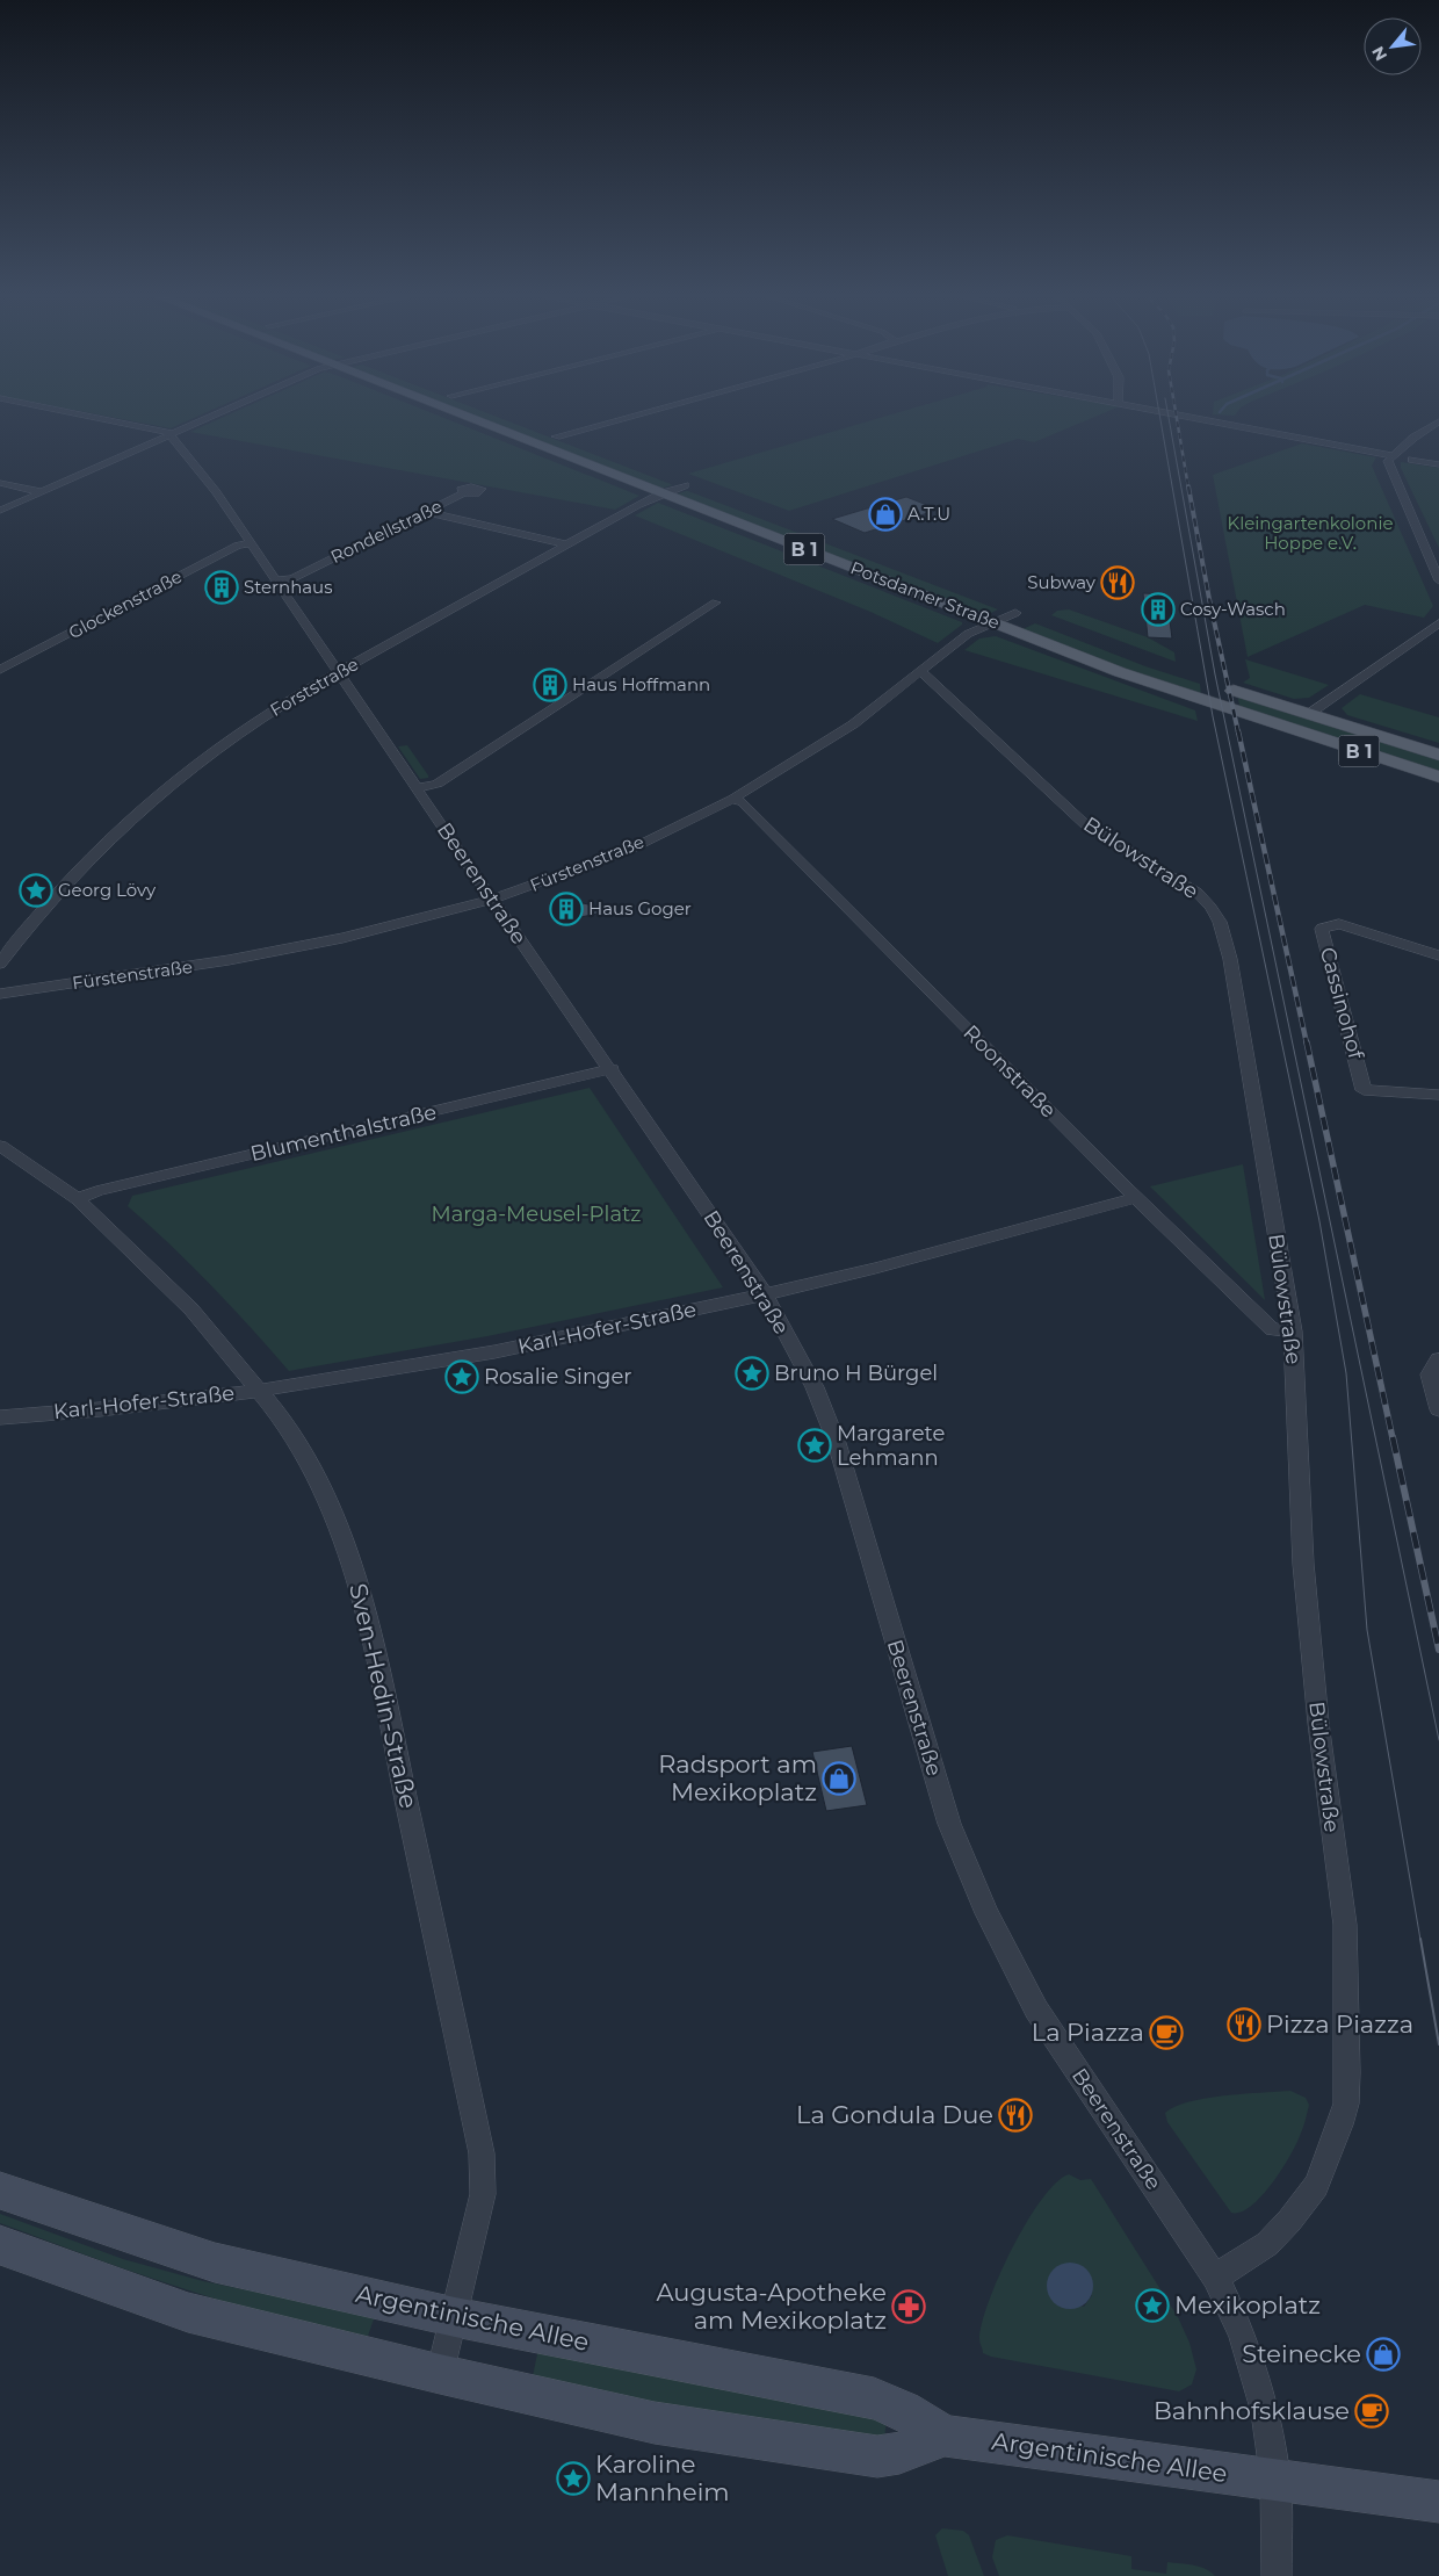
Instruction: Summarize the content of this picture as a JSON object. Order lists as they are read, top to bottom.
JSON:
{
  "streets": {
    "main road": ["B 1", "Potsdamer Straße", "Argentinische Allee"],
    "street": [
      "Rondellstraße",
      "Glockenstraße",
      "Forststraße",
      "Bülowstraße",
      "Fürstenstraße",
      "Beerenstraße",
      "Cassinohof",
      "Roonstraße",
      "Blumenthalstraße",
      "Karl-Hofer-Straße",
      "Sven-Hedin-Straße"
    ]
  },
  "crossings": [
    ["Rondellstraße", "Beerenstraße"],
    ["Potsdamer Straße", "Forststraße"],
    ["Potsdamer Straße", "Fürstenstraße"],
    ["Glockenstraße", "Beerenstraße"],
    ["Forststraße", "Beerenstraße"],
    ["Bülowstraße", "Fürstenstraße"],
    ["Bülowstraße", "Beerenstraße"],
    ["Bülowstraße", "Roonstraße"],
    ["Fürstenstraße", "Beerenstraße"],
    ["Fürstenstraße", "Roonstraße"],
    ["Beerenstraße", "Blumenthalstraße"],
    ["Beerenstraße", "Karl-Hofer-Straße"],
    ["Beerenstraße", "Argentinische Allee"],
    ["Roonstraße", "Karl-Hofer-Straße"],
    ["Blumenthalstraße", "Sven-Hedin-Straße"],
    ["Karl-Hofer-Straße", "Sven-Hedin-Straße"],
    ["Sven-Hedin-Straße", "Argentinische Allee"]
  ],
  "parks": ["Kleingartenkolonie Hoppe e.V.", "Marga-Meusel-Platz"],
  "places": {
    "shop": ["A.T.U", "Radsport am Mexikoplatz", "Steinecke"],
    "restaurant": ["Subway", "Pizza Piazza", "La Gondula Due"],
    "building": [
      "Sternhaus",
      "Cosy-Wasch",
      "Haus Hoffmann",
      "Haus Goger"
    ],
    "place": [
      "Georg Lövy",
      "Bruno H Bürgel",
      "Rosalie Singer",
      "Margarete Lehmann",
      "Mexikoplatz",
      "Karoline Mannheim"
    ],
    "cafe": ["La Piazza", "Bahnhofsklause"],
    "pharmacy": ["Augusta-Apotheke am Mexikoplatz"]
  },
  "north": "bottom left"
}
